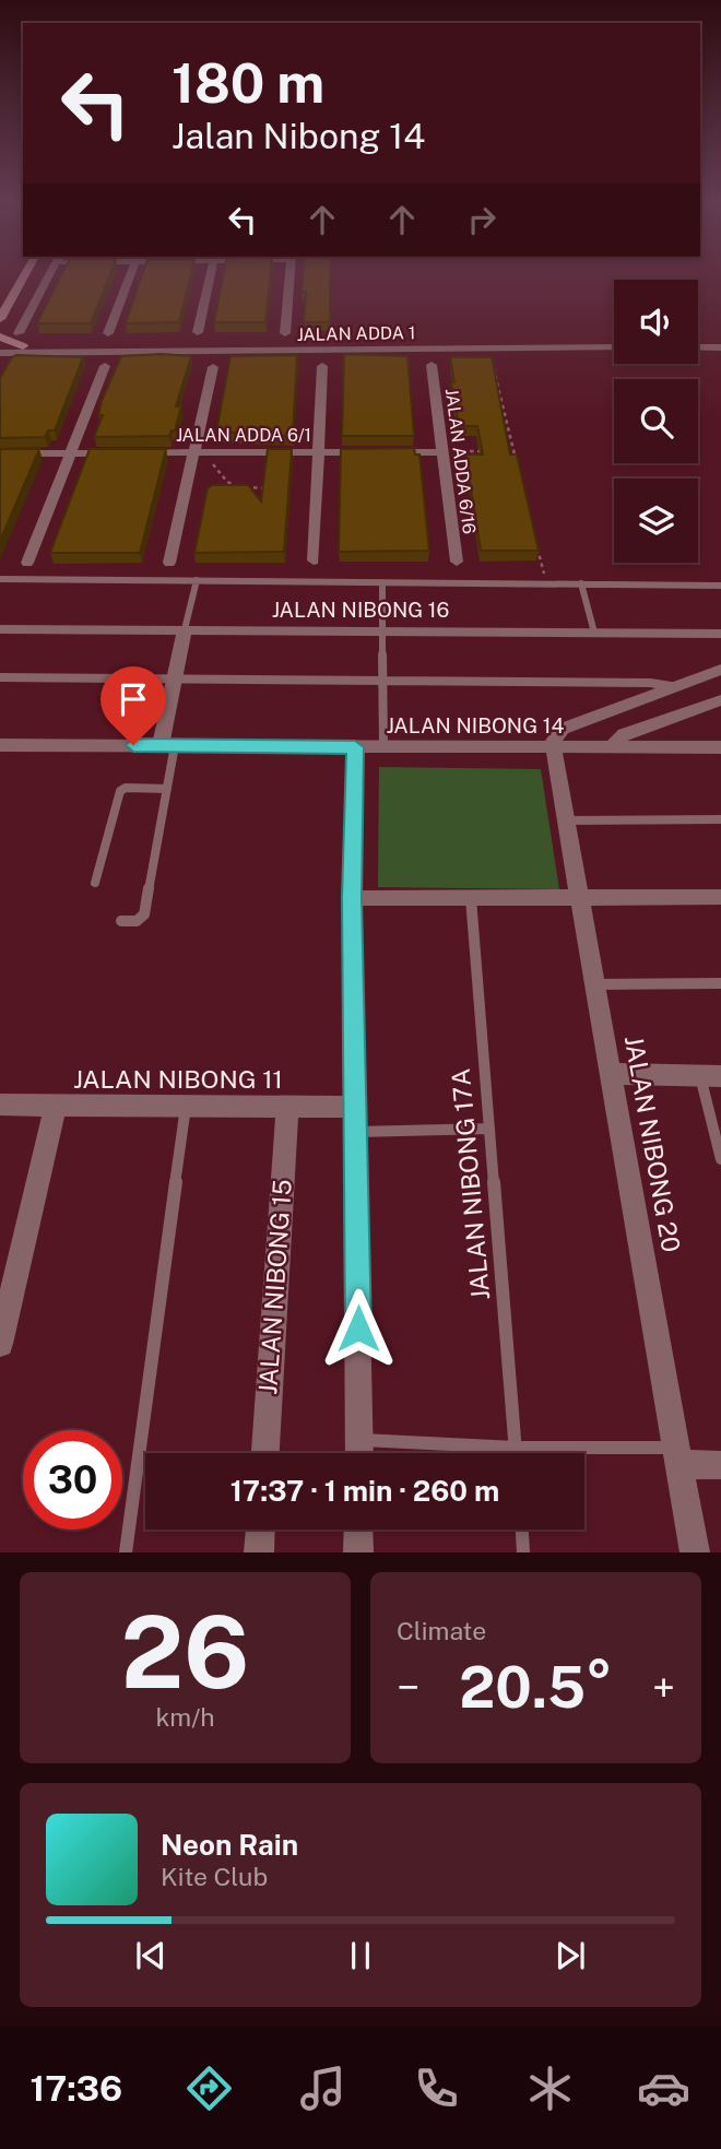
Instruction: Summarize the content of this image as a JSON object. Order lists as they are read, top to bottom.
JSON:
{
  "streets": {
    "street": [
      "JALAN ADDA 1",
      "JALAN ADDA 6/1",
      "JALAN ADDA 6/16",
      "JALAN NIBONG 16",
      "JALAN NIBONG 14",
      "JALAN NIBONG 11",
      "JALAN NIBONG 20",
      "JALAN NIBONG 15"
    ],
    "lane": ["JALAN NIBONG 17A"]
  },
  "crossings": [
    ["JALAN ADDA 6/1", "JALAN ADDA 6/16"],
    ["JALAN NIBONG 14", "JALAN NIBONG 20"],
    ["JALAN NIBONG 11", "JALAN NIBONG 15"]
  ],
  "page": {
    "turn": ["180 m", "Jalan Nibong 14"],
    "limit": "30",
    "trip": "17:37 · 1 min · 260 m",
    "tile": [
      ["26", "km/h"],
      "Climate"
    ],
    "heat": ["−", "20.5°", "+"],
    "song": ["Neon Rain", "Kite Club"],
    "tabs": "17:36"
  }
}
